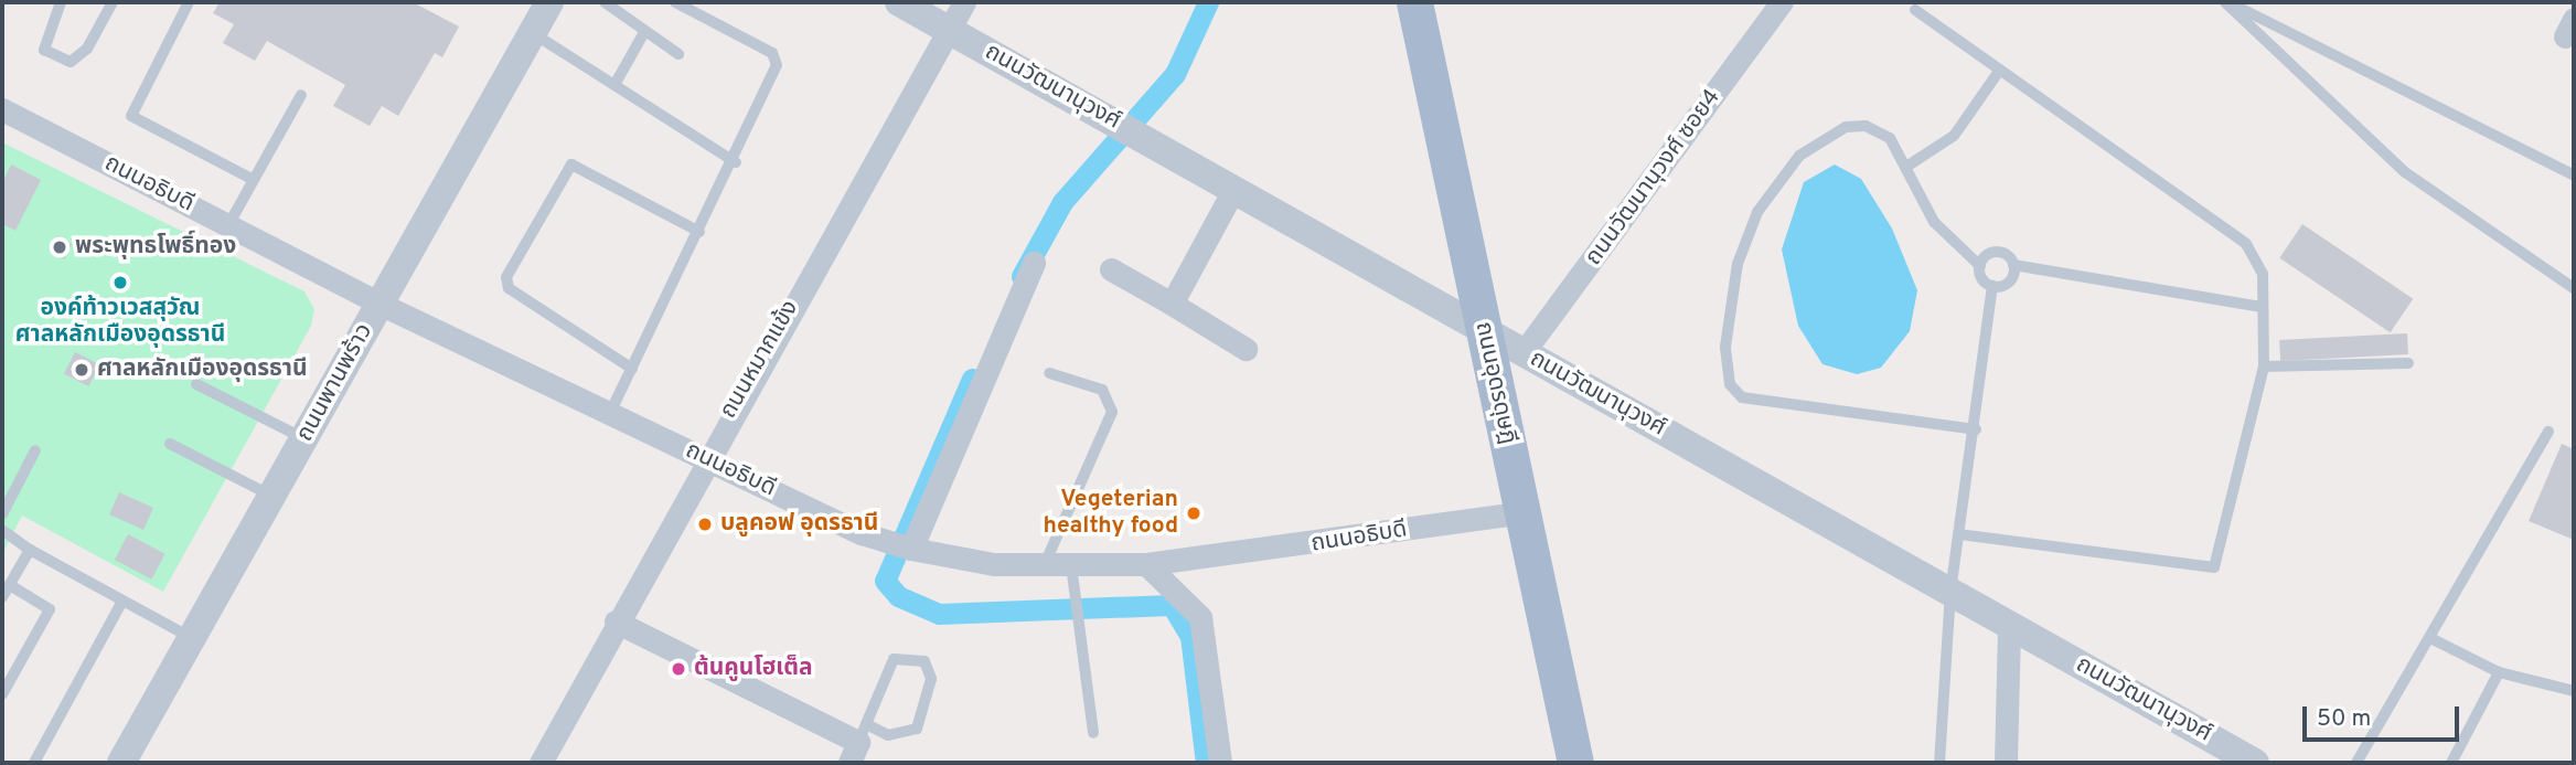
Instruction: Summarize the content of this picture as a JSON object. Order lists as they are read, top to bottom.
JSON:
{
  "streets": {
    "main road": ["ถนนอุดรดุษฎี"],
    "street": [
      "ถนนวัฒนานุวงศ์",
      "ถนนวัฒนานุวงศ์ ซอย4",
      "ถนนอธิบดี",
      "ถนนหมากแข้ง",
      "ถนนพานพร้าว"
    ]
  },
  "crossings": [
    ["ถนนวัฒนานุวงศ์", "ถนนวัฒนานุวงศ์ ซอย4"],
    ["ถนนวัฒนานุวงศ์", "ถนนหมากแข้ง"],
    ["ถนนวัฒนานุวงศ์", "ถนนอุดรดุษฎี"],
    ["ถนนอธิบดี", "ถนนหมากแข้ง"],
    ["ถนนอธิบดี", "ถนนพานพร้าว"],
    ["ถนนอธิบดี", "ถนนอุดรดุษฎี"]
  ],
  "places": [
    "พระพุทธโพธิ์ทอง",
    "องค์ท้าวเวสสุวัณ ศาลหลักเมืองอุดรธานี",
    "ศาลหลักเมืองอุดรธานี",
    "Vegeterian healthy food",
    "บลูคอฟ อุดรธานี",
    "ต้นคูนโฮเต็ล"
  ],
  "scale_bar": "50 m"
}
